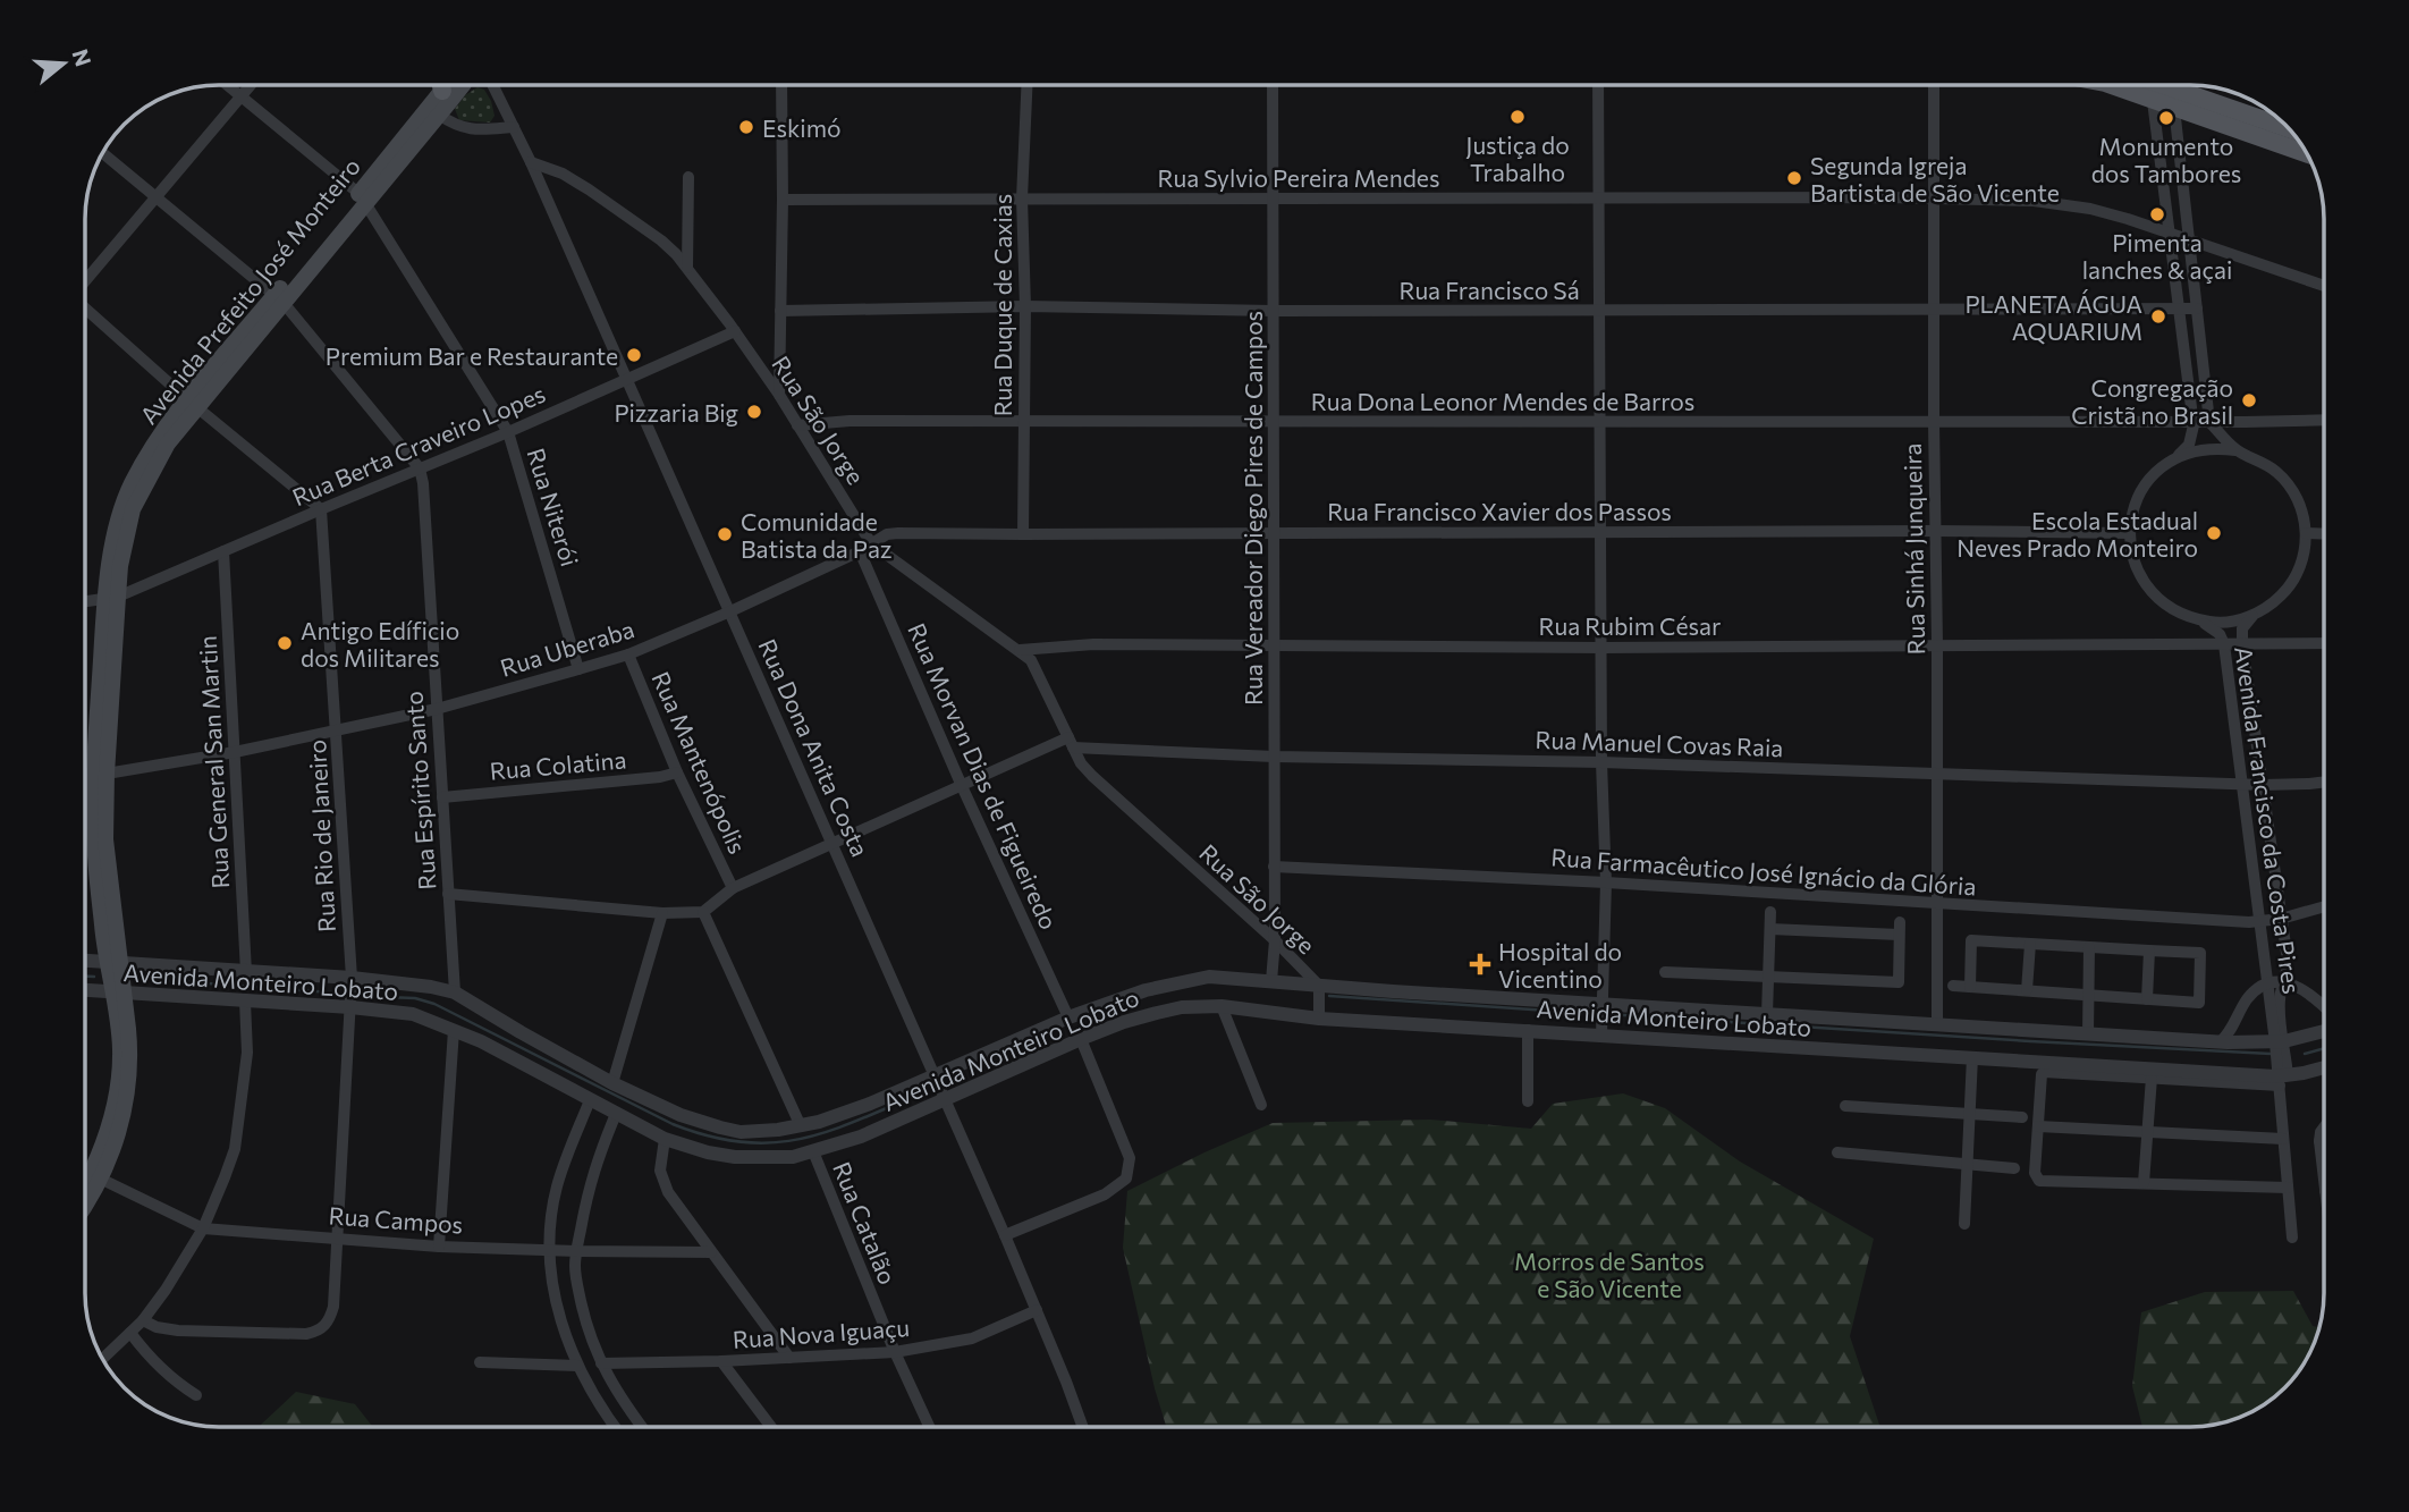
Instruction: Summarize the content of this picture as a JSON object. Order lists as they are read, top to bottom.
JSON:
{
  "streets": {
    "main road": ["Avenida Prefeito José Monteiro"],
    "street": [
      "Rua Sylvio Pereira Mendes",
      "Rua Francisco Sá",
      "Rua Duque de Caxias",
      "Rua Dona Leonor Mendes de Barros",
      "Rua São Jorge",
      "Rua Berta Craveiro Lopes",
      "Rua Niterói",
      "Rua Vereador Diego Pires de Campos",
      "Rua Francisco Xavier dos Passos",
      "Rua Sinhá Junqueira",
      "Rua Rubim César",
      "Rua Uberaba",
      "Rua Manuel Covas Raia",
      "Rua Dona Anita Costa",
      "Rua General San Martin",
      "Rua Mantenópolis",
      "Rua Colatina",
      "Rua Morvan Dias de Figueiredo",
      "Rua Espírito Santo",
      "Avenida Francisco da Costa Pires",
      "Rua Rio de Janeiro",
      "Rua Farmacêutico José Ignácio da Glória",
      "Avenida Monteiro Lobato",
      "Rua Campos",
      "Rua Catalão",
      "Rua Nova Iguaçu"
    ]
  },
  "crossings": [
    ["Rua Sylvio Pereira Mendes", "Rua Duque de Caxias"],
    ["Rua Sylvio Pereira Mendes", "Rua Vereador Diego Pires de Campos"],
    ["Rua Sylvio Pereira Mendes", "Rua Sinhá Junqueira"],
    ["Rua Francisco Sá", "Rua Duque de Caxias"],
    ["Rua Francisco Sá", "Rua Vereador Diego Pires de Campos"],
    ["Rua Francisco Sá", "Rua Sinhá Junqueira"],
    ["Avenida Prefeito José Monteiro", "Rua Berta Craveiro Lopes"],
    ["Avenida Prefeito José Monteiro", "Rua Niterói"],
    ["Avenida Prefeito José Monteiro", "Rua Uberaba"],
    ["Avenida Prefeito José Monteiro", "Avenida Monteiro Lobato"],
    ["Avenida Prefeito José Monteiro", "Rua Campos"],
    ["Rua Duque de Caxias", "Rua Dona Leonor Mendes de Barros"],
    ["Rua Duque de Caxias", "Rua Francisco Xavier dos Passos"],
    ["Rua Dona Leonor Mendes de Barros", "Rua São Jorge"],
    ["Rua Dona Leonor Mendes de Barros", "Rua Vereador Diego Pires de Campos"],
    ["Rua Dona Leonor Mendes de Barros", "Rua Sinhá Junqueira"],
    ["Rua São Jorge", "Rua Berta Craveiro Lopes"],
    ["Rua São Jorge", "Rua Vereador Diego Pires de Campos"],
    ["Rua São Jorge", "Rua Francisco Xavier dos Passos"],
    ["Rua São Jorge", "Rua Rubim César"],
    ["Rua São Jorge", "Rua Uberaba"],
    ["Rua São Jorge", "Rua Manuel Covas Raia"],
    ["Rua São Jorge", "Rua Dona Anita Costa"],
    ["Rua São Jorge", "Avenida Monteiro Lobato"],
    ["Rua Berta Craveiro Lopes", "Rua Niterói"],
    ["Rua Berta Craveiro Lopes", "Rua Dona Anita Costa"],
    ["Rua Berta Craveiro Lopes", "Rua General San Martin"],
    ["Rua Berta Craveiro Lopes", "Rua Espírito Santo"],
    ["Rua Berta Craveiro Lopes", "Rua Rio de Janeiro"],
    ["Rua Niterói", "Rua Uberaba"],
    ["Rua Vereador Diego Pires de Campos", "Rua Francisco Xavier dos Passos"],
    ["Rua Vereador Diego Pires de Campos", "Rua Rubim César"],
    ["Rua Vereador Diego Pires de Campos", "Rua Manuel Covas Raia"],
    ["Rua Vereador Diego Pires de Campos", "Rua Farmacêutico José Ignácio da Glória"],
    ["Rua Vereador Diego Pires de Campos", "Avenida Monteiro Lobato"],
    ["Rua Francisco Xavier dos Passos", "Rua Sinhá Junqueira"],
    ["Rua Francisco Xavier dos Passos", "Rua Uberaba"],
    ["Rua Francisco Xavier dos Passos", "Avenida Francisco da Costa Pires"],
    ["Rua Sinhá Junqueira", "Rua Rubim César"],
    ["Rua Sinhá Junqueira", "Rua Manuel Covas Raia"],
    ["Rua Sinhá Junqueira", "Rua Farmacêutico José Ignácio da Glória"],
    ["Rua Sinhá Junqueira", "Avenida Monteiro Lobato"],
    ["Rua Rubim César", "Avenida Francisco da Costa Pires"],
    ["Rua Uberaba", "Rua Dona Anita Costa"],
    ["Rua Uberaba", "Rua General San Martin"],
    ["Rua Uberaba", "Rua Mantenópolis"],
    ["Rua Uberaba", "Rua Morvan Dias de Figueiredo"],
    ["Rua Uberaba", "Rua Espírito Santo"],
    ["Rua Uberaba", "Rua Rio de Janeiro"],
    ["Rua Manuel Covas Raia", "Avenida Francisco da Costa Pires"],
    ["Rua Dona Anita Costa", "Avenida Monteiro Lobato"],
    ["Rua Dona Anita Costa", "Rua Nova Iguaçu"],
    ["Rua General San Martin", "Avenida Monteiro Lobato"],
    ["Rua Mantenópolis", "Rua Colatina"],
    ["Rua Colatina", "Rua Espírito Santo"],
    ["Rua Morvan Dias de Figueiredo", "Avenida Monteiro Lobato"],
    ["Rua Espírito Santo", "Avenida Monteiro Lobato"],
    ["Avenida Francisco da Costa Pires", "Rua Farmacêutico José Ignácio da Glória"],
    ["Avenida Francisco da Costa Pires", "Avenida Monteiro Lobato"],
    ["Rua Rio de Janeiro", "Avenida Monteiro Lobato"],
    ["Rua Rio de Janeiro", "Rua Campos"],
    ["Avenida Monteiro Lobato", "Rua Catalão"],
    ["Rua Catalão", "Rua Nova Iguaçu"]
  ],
  "parks": ["Morros de Santos e São Vicente"],
  "places": {
    "other": [
      "Justiça do Trabalho",
      "Monumento dos Tambores",
      "Eskimó",
      "Segunda Igreja Bartista de São Vicente",
      "Pimenta lanches & açai",
      "PLANETA ÁGUA AQUARIUM",
      "Premium Bar e Restaurante",
      "Congregação Cristã no Brasil",
      "Pizzaria Big",
      "Escola Estadual Neves Prado Monteiro",
      "Comunidade Batista da Paz",
      "Antigo Edíficio dos Militares"
    ],
    "health": ["Hospital do Vicentino"]
  },
  "north": "right"
}
